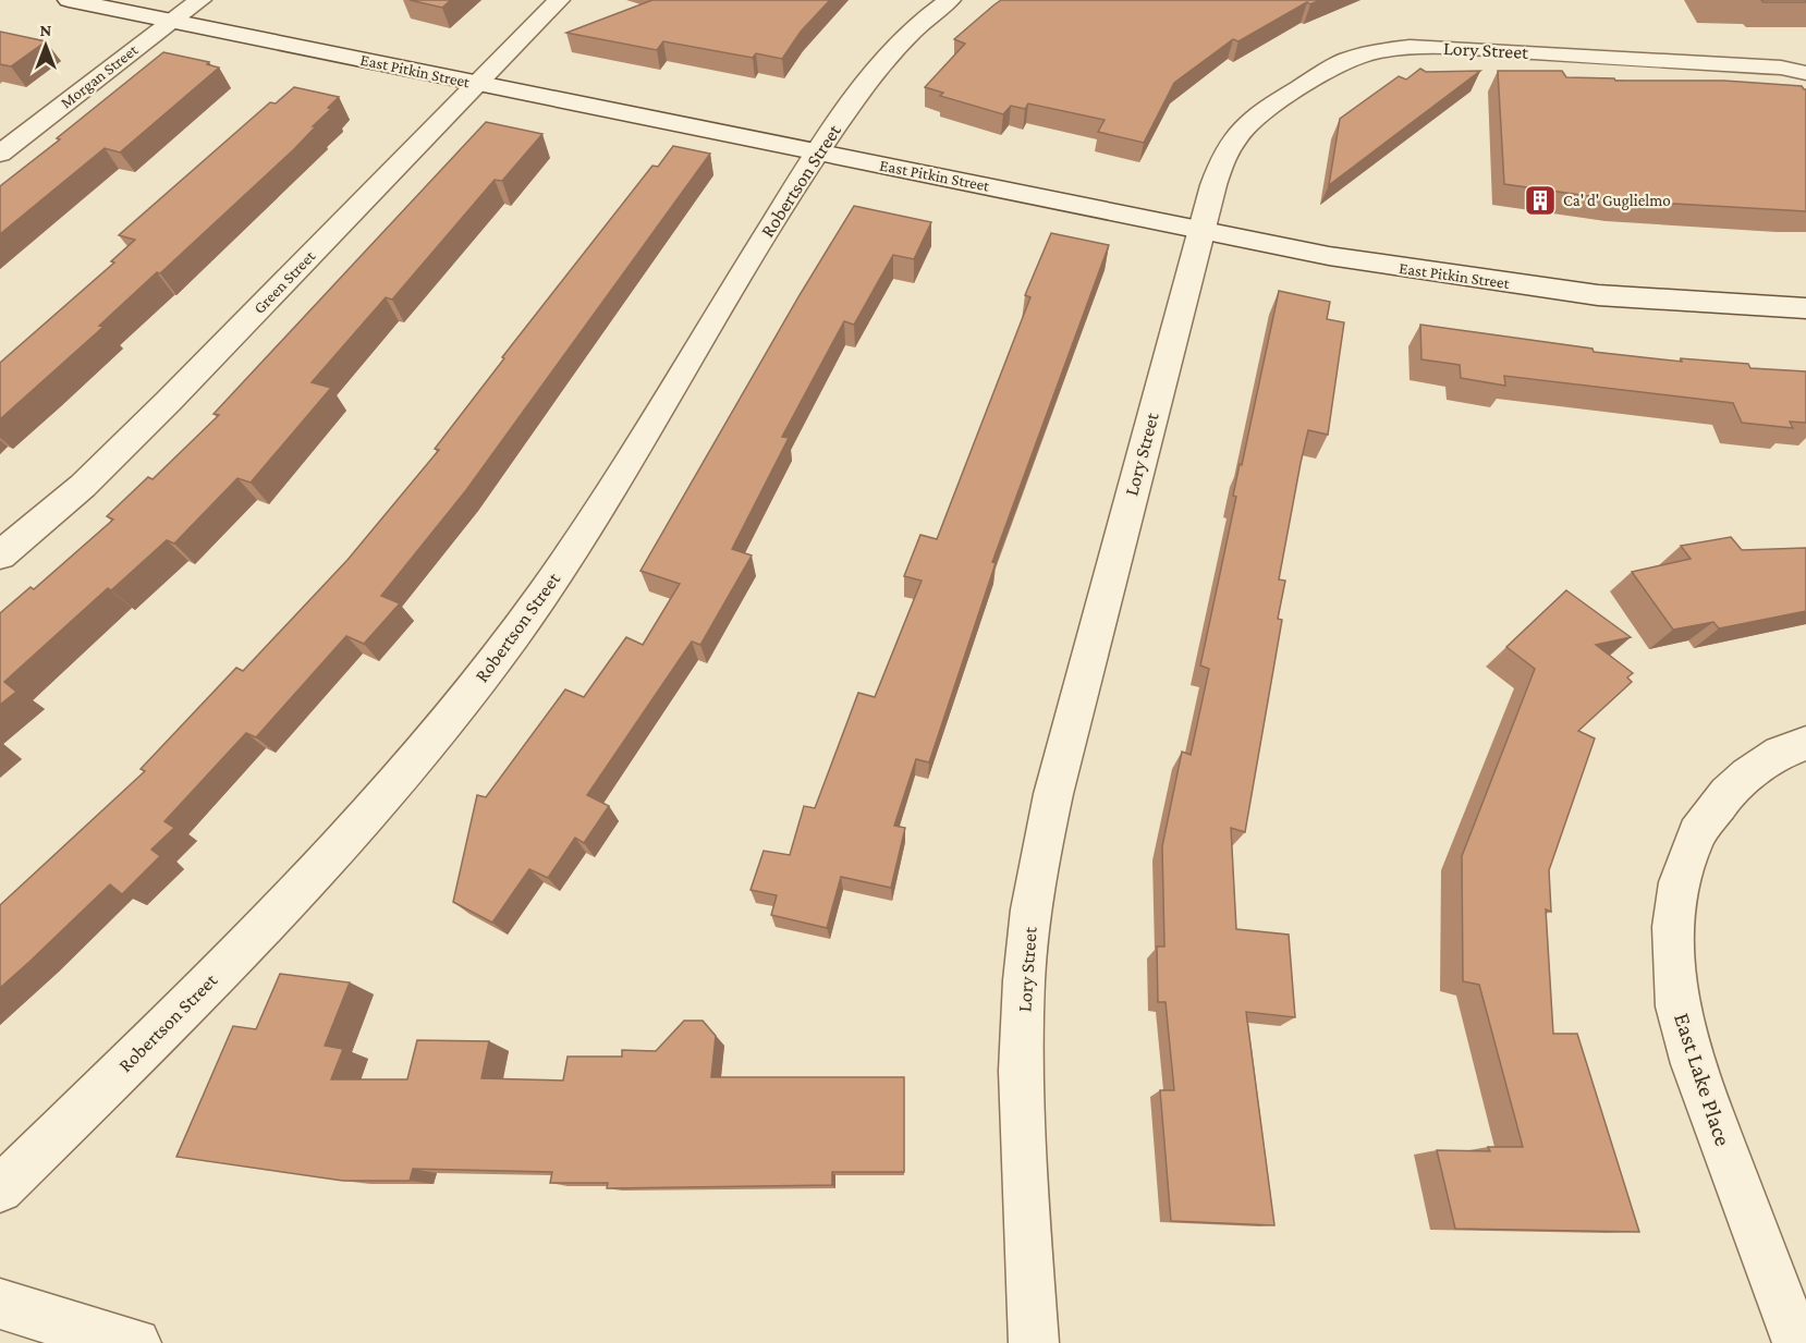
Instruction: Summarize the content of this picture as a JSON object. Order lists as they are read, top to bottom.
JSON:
{
  "streets": {
    "street": [
      "Lory Street",
      "East Pitkin Street",
      "Morgan Street",
      "Robertson Street",
      "Green Street",
      "East Lake Place"
    ]
  },
  "crossings": [
    ["Lory Street", "East Pitkin Street"],
    ["East Pitkin Street", "Morgan Street"],
    ["East Pitkin Street", "Robertson Street"],
    ["East Pitkin Street", "Green Street"]
  ],
  "places": {
    "building": ["Ca' d' Guglielmo"]
  },
  "north": "top"
}
